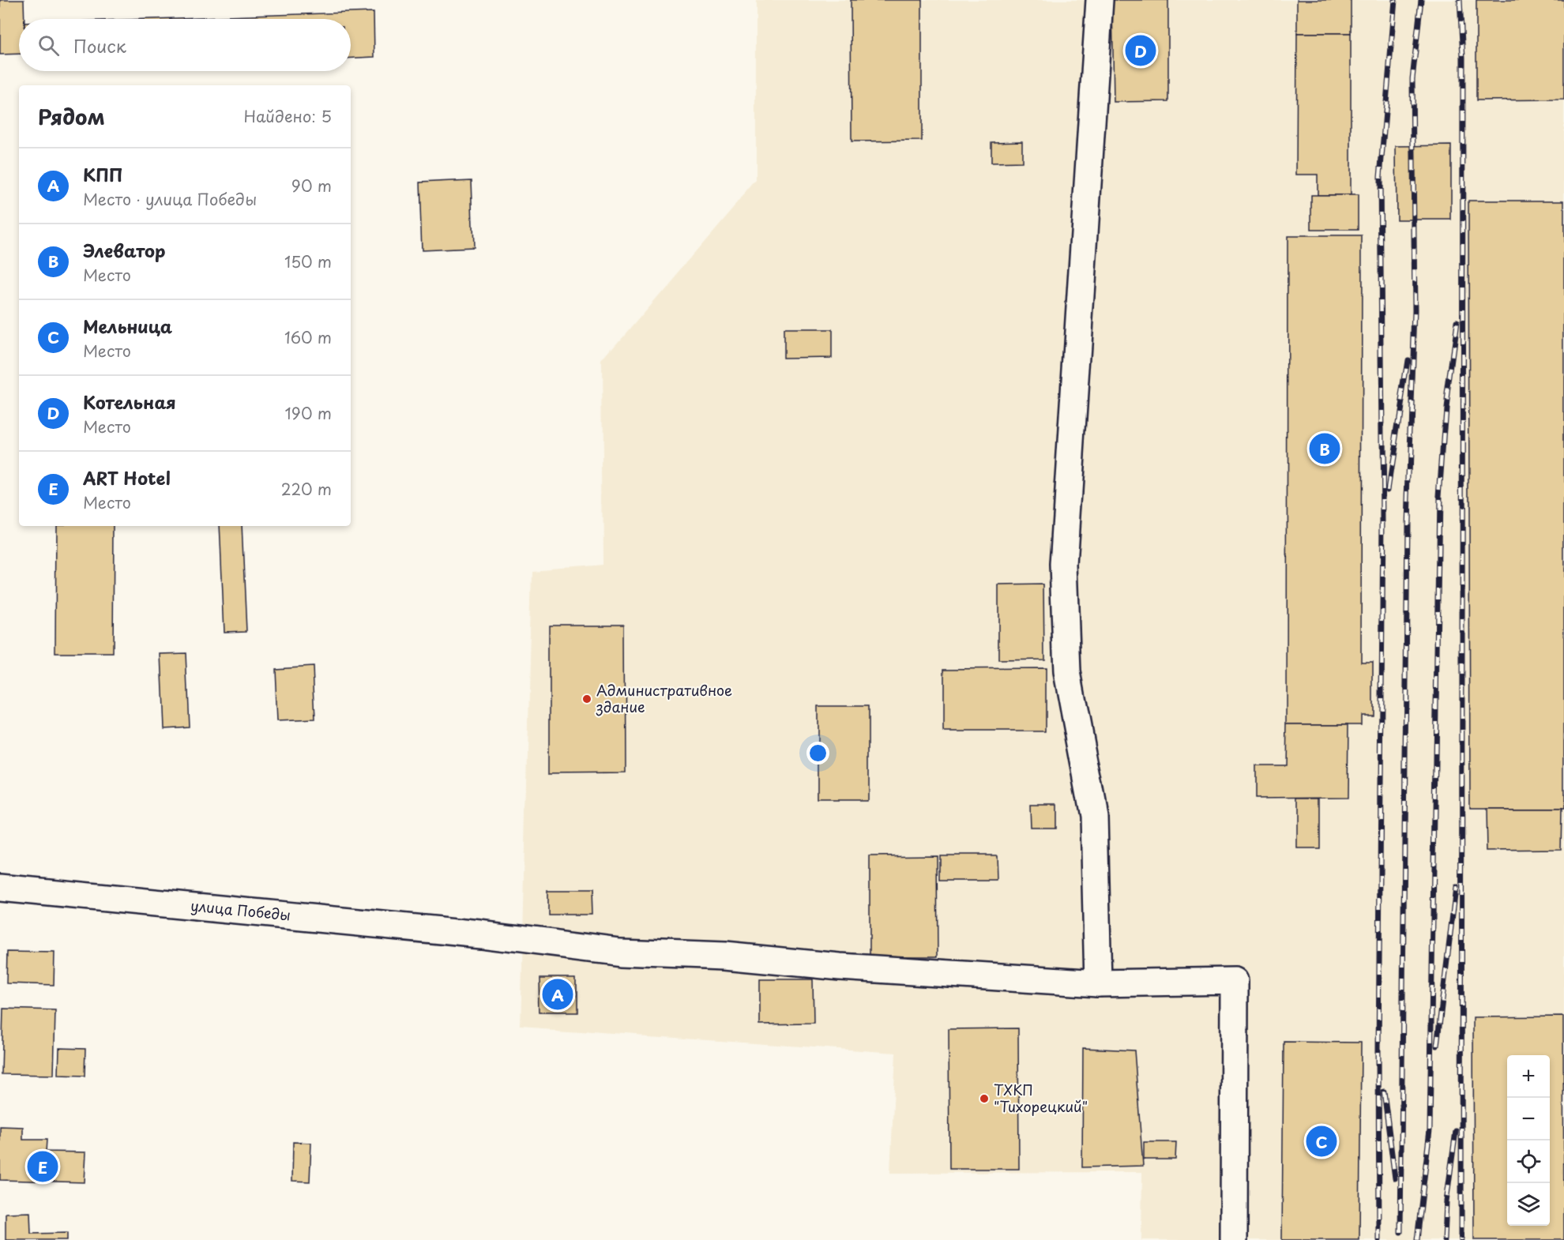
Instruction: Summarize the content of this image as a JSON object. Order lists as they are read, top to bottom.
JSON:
{
  "streets": {
    "street": ["улица Победы"]
  },
  "places": ["Административное здание", "ТХКП \"Тихорецкий\""],
  "page": {
    "search": "Поиск",
    "pins": [
      "D",
      "B",
      "A",
      "C",
      "E"
    ],
    "heading": ["Рядом", "Найдено: 5"],
    "list": [
      {
        "mark": "A",
        "name": "КПП",
        "note": "Место · улица Победы",
        "value": "90 m"
      },
      {
        "mark": "B",
        "name": "Элеватор",
        "note": "Место",
        "value": "150 m"
      },
      {
        "mark": "C",
        "name": "Мельница",
        "note": "Место",
        "value": "160 m"
      },
      {
        "mark": "D",
        "name": "Котельная",
        "note": "Место",
        "value": "190 m"
      },
      {
        "mark": "E",
        "name": "ART Hotel",
        "note": "Место",
        "value": "220 m"
      }
    ],
    "map_buttons": ["+", "−"]
  }
}
